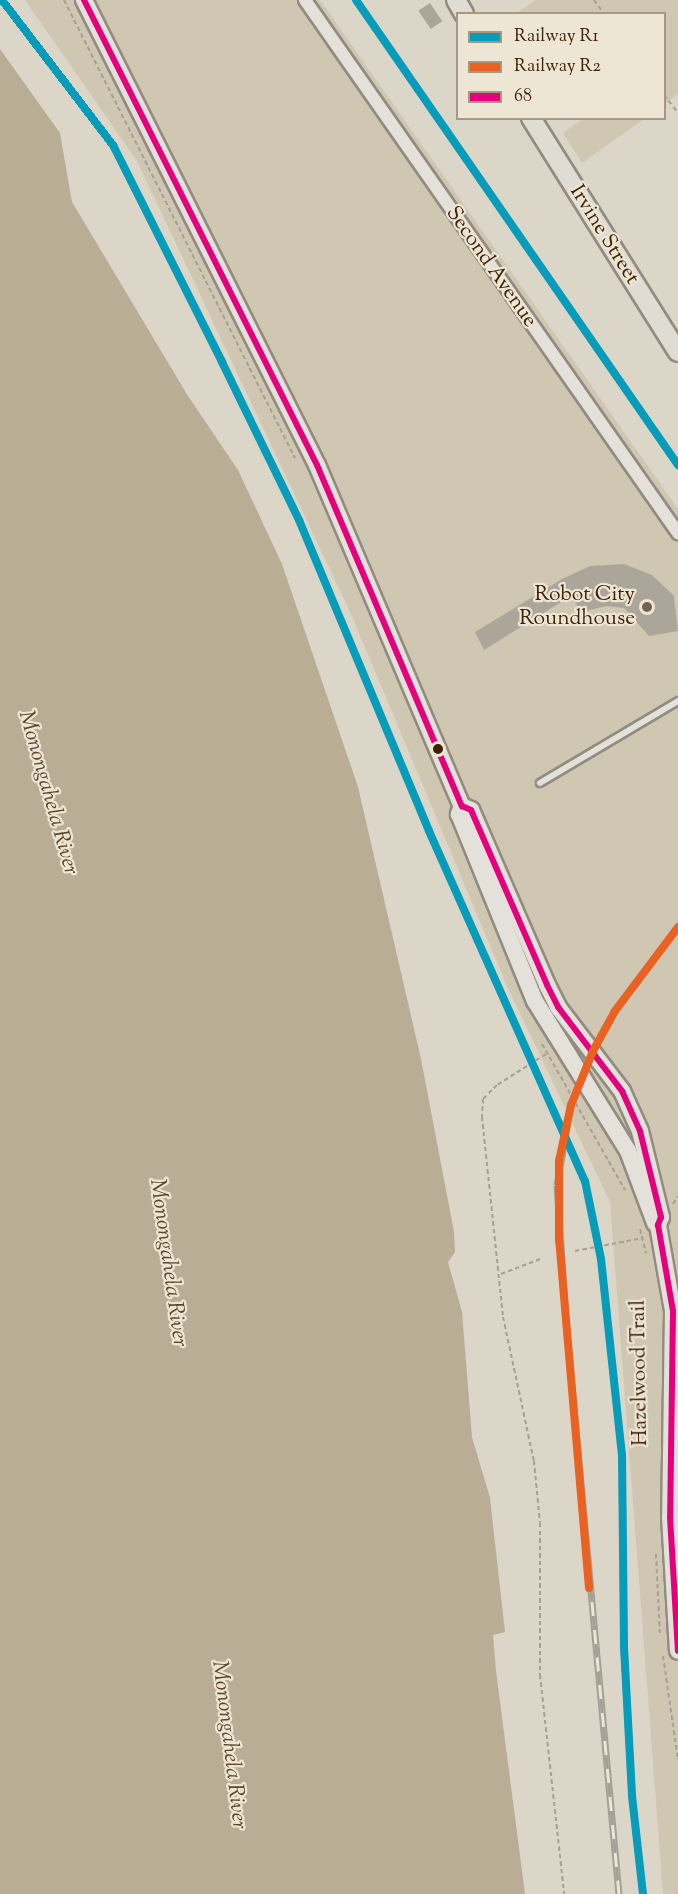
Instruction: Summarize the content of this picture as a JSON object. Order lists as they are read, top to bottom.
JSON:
{
  "streets": {
    "main road": ["Irvine Street"],
    "street": ["Second Avenue"]
  },
  "water": ["Monongahela River"],
  "places": ["Robot City Roundhouse"],
  "lines": ["rail line R1", "transit line 68", "rail line R2"],
  "legend": ["Railway R1", "Railway R2", "68"]
}
